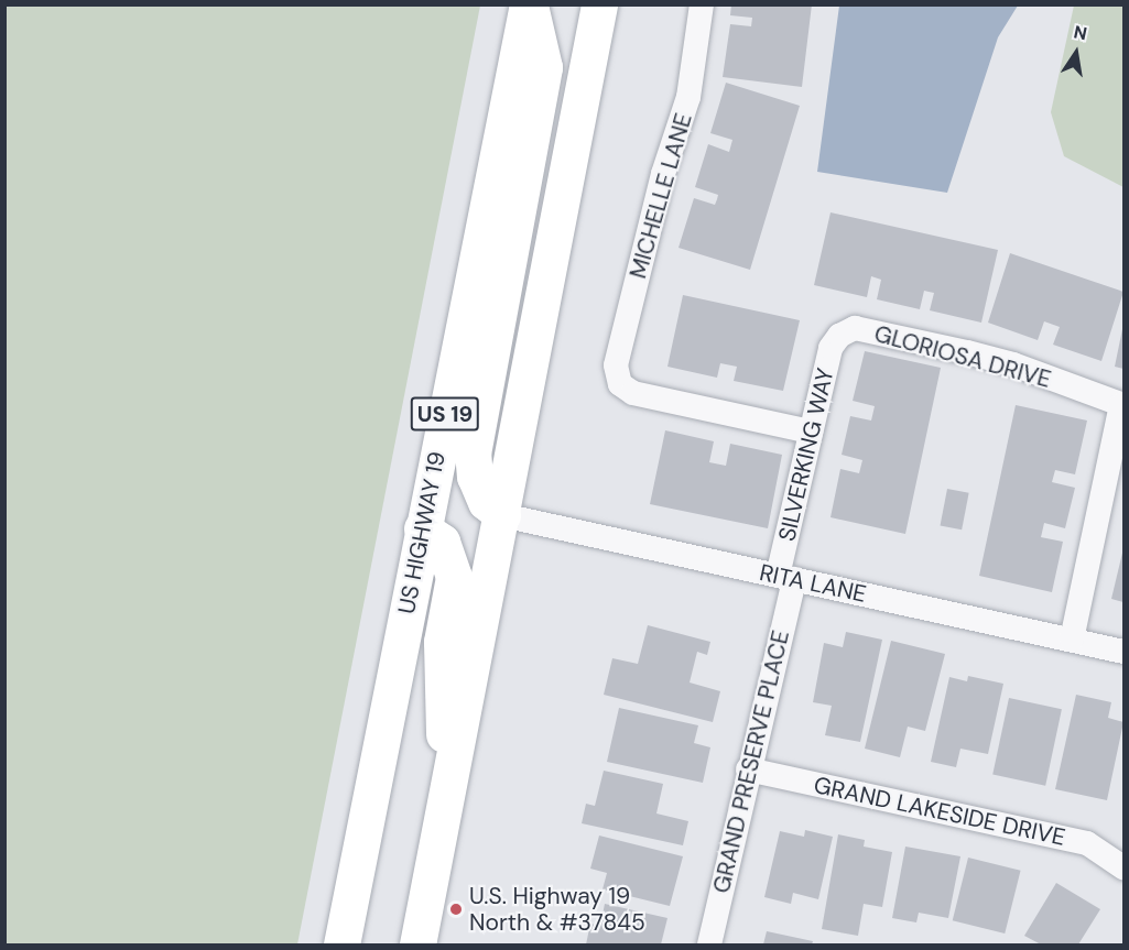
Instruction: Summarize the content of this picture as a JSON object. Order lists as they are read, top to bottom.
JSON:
{
  "streets": {
    "highway": ["US 19", "US HIGHWAY 19"],
    "street": [
      "MICHELLE LANE",
      "GLORIOSA DRIVE",
      "SILVERKING WAY",
      "RITA LANE",
      "GRAND PRESERVE PLACE",
      "GRAND LAKESIDE DRIVE"
    ]
  },
  "crossings": [
    ["MICHELLE LANE", "SILVERKING WAY"],
    ["GLORIOSA DRIVE", "SILVERKING WAY"],
    ["SILVERKING WAY", "RITA LANE"],
    ["SILVERKING WAY", "GRAND PRESERVE PLACE"],
    ["RITA LANE", "GRAND PRESERVE PLACE"],
    ["GRAND PRESERVE PLACE", "GRAND LAKESIDE DRIVE"]
  ],
  "places": ["U.S. Highway 19 North & #37845"],
  "north": "top"
}
